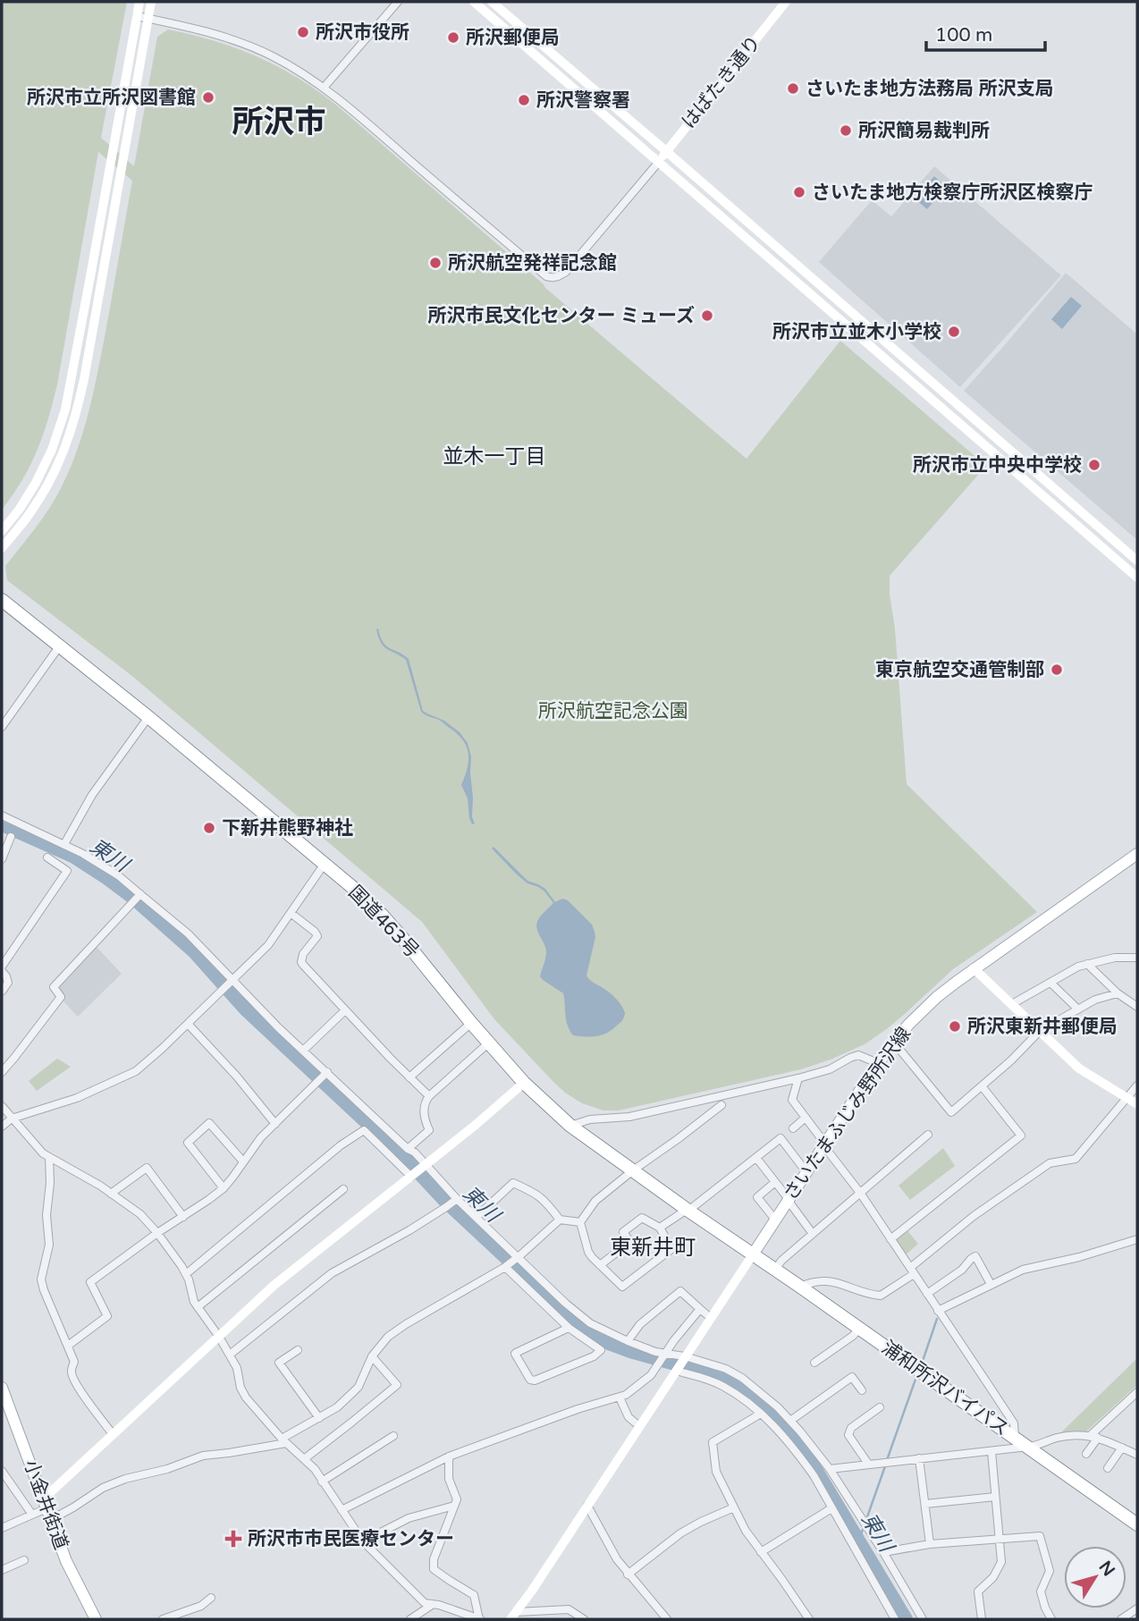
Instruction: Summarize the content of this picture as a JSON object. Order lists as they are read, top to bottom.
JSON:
{
  "streets": {
    "highway": ["国道463号", "浦和所沢バイパス"],
    "main road": ["さいたまふじみ野所沢線", "小金井街道"],
    "street": ["はばたき通り"]
  },
  "crossings": [
    ["国道463号", "さいたまふじみ野所沢線"],
    ["国道463号", "浦和所沢バイパス"],
    ["さいたまふじみ野所沢線", "浦和所沢バイパス"]
  ],
  "districts": ["所沢市", "並木一丁目", "東新井町"],
  "water": ["東川"],
  "parks": ["所沢航空記念公園"],
  "places": {
    "other": [
      "所沢市役所",
      "所沢郵便局",
      "さいたま地方法務局 所沢支局",
      "所沢市立所沢図書館",
      "所沢警察署",
      "所沢簡易裁判所",
      "さいたま地方検察庁所沢区検察庁",
      "所沢航空発祥記念館",
      "所沢市民文化センター ミューズ",
      "所沢市立並木小学校",
      "所沢市立中央中学校",
      "東京航空交通管制部",
      "下新井熊野神社",
      "所沢東新井郵便局"
    ],
    "health": ["所沢市市民医療センター"]
  },
  "scale_bar": "100 m",
  "north": "top right"
}
